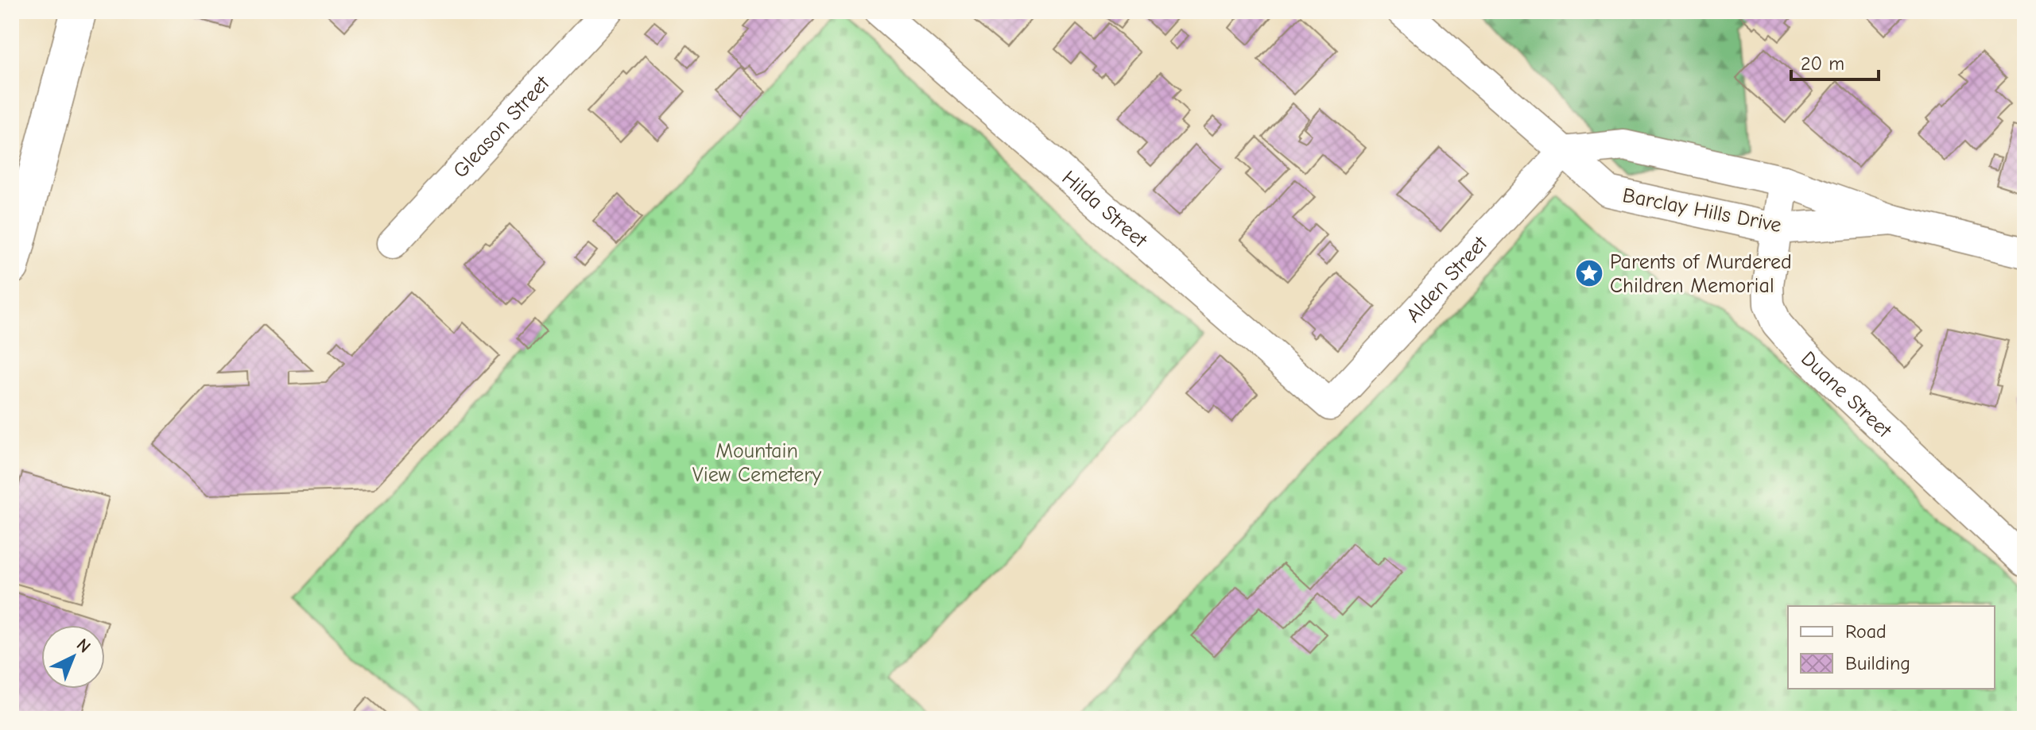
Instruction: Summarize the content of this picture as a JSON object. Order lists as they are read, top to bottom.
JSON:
{
  "streets": {
    "street": [
      "Gleason Street",
      "Hilda Street",
      "Barclay Hills Drive",
      "Alden Street",
      "Duane Street"
    ]
  },
  "crossings": [
    ["Hilda Street", "Alden Street"],
    ["Barclay Hills Drive", "Alden Street"],
    ["Barclay Hills Drive", "Duane Street"]
  ],
  "parks": ["Mountain View Cemetery"],
  "places": {
    "place": ["Parents of Murdered Children Memorial"]
  },
  "legend": ["Road", "Building"],
  "scale_bar": "20 m",
  "north": "top right"
}
